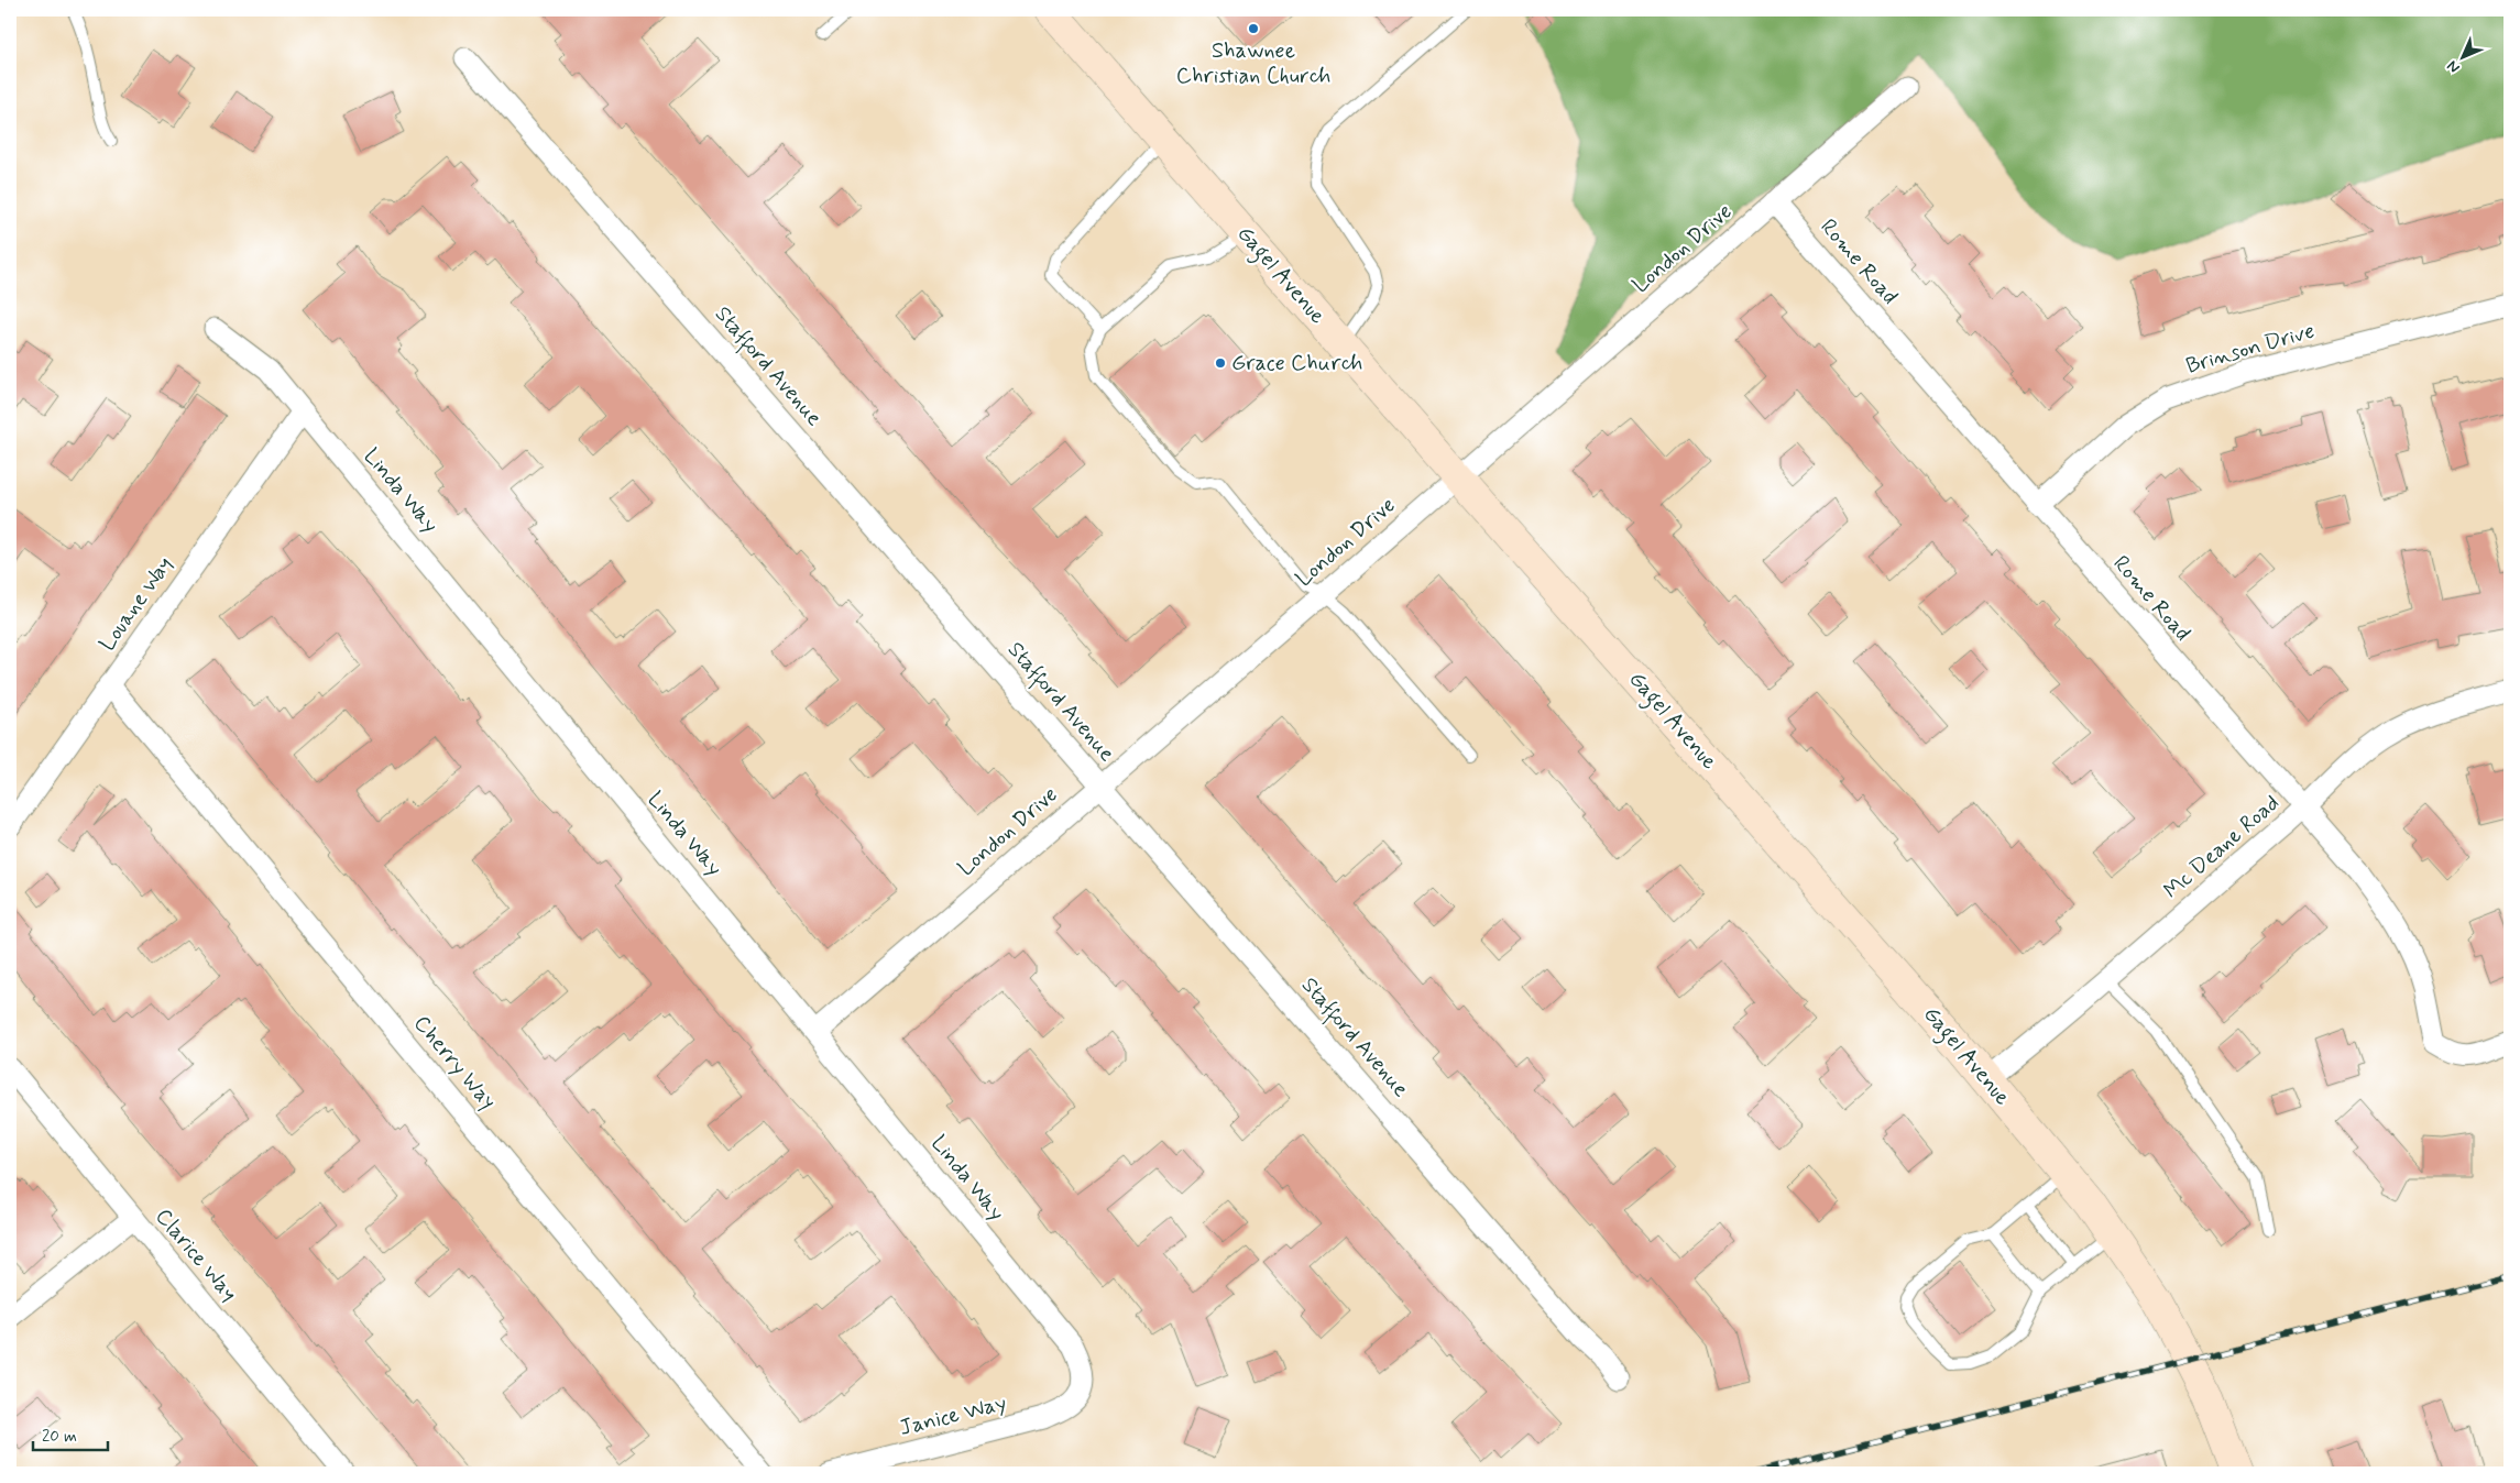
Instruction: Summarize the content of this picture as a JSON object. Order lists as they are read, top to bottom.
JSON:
{
  "streets": {
    "street": [
      "London Drive",
      "Rome Road",
      "Gagel Avenue",
      "Brinson Drive",
      "Stafford Avenue",
      "Linda Way",
      "Louane Way",
      "Mc Deane Road",
      "Cherry Way",
      "Clarice Way",
      "Janice Way"
    ]
  },
  "crossings": [
    ["London Drive", "Rome Road"],
    ["London Drive", "Gagel Avenue"],
    ["London Drive", "Stafford Avenue"],
    ["London Drive", "Linda Way"],
    ["Rome Road", "Brinson Drive"],
    ["Rome Road", "Mc Deane Road"],
    ["Gagel Avenue", "Mc Deane Road"],
    ["Linda Way", "Louane Way"],
    ["Linda Way", "Janice Way"],
    ["Louane Way", "Cherry Way"]
  ],
  "places": ["Shawnee Christian Church", "Grace Church"],
  "scale_bar": "20 m",
  "north": "bottom left"
}
